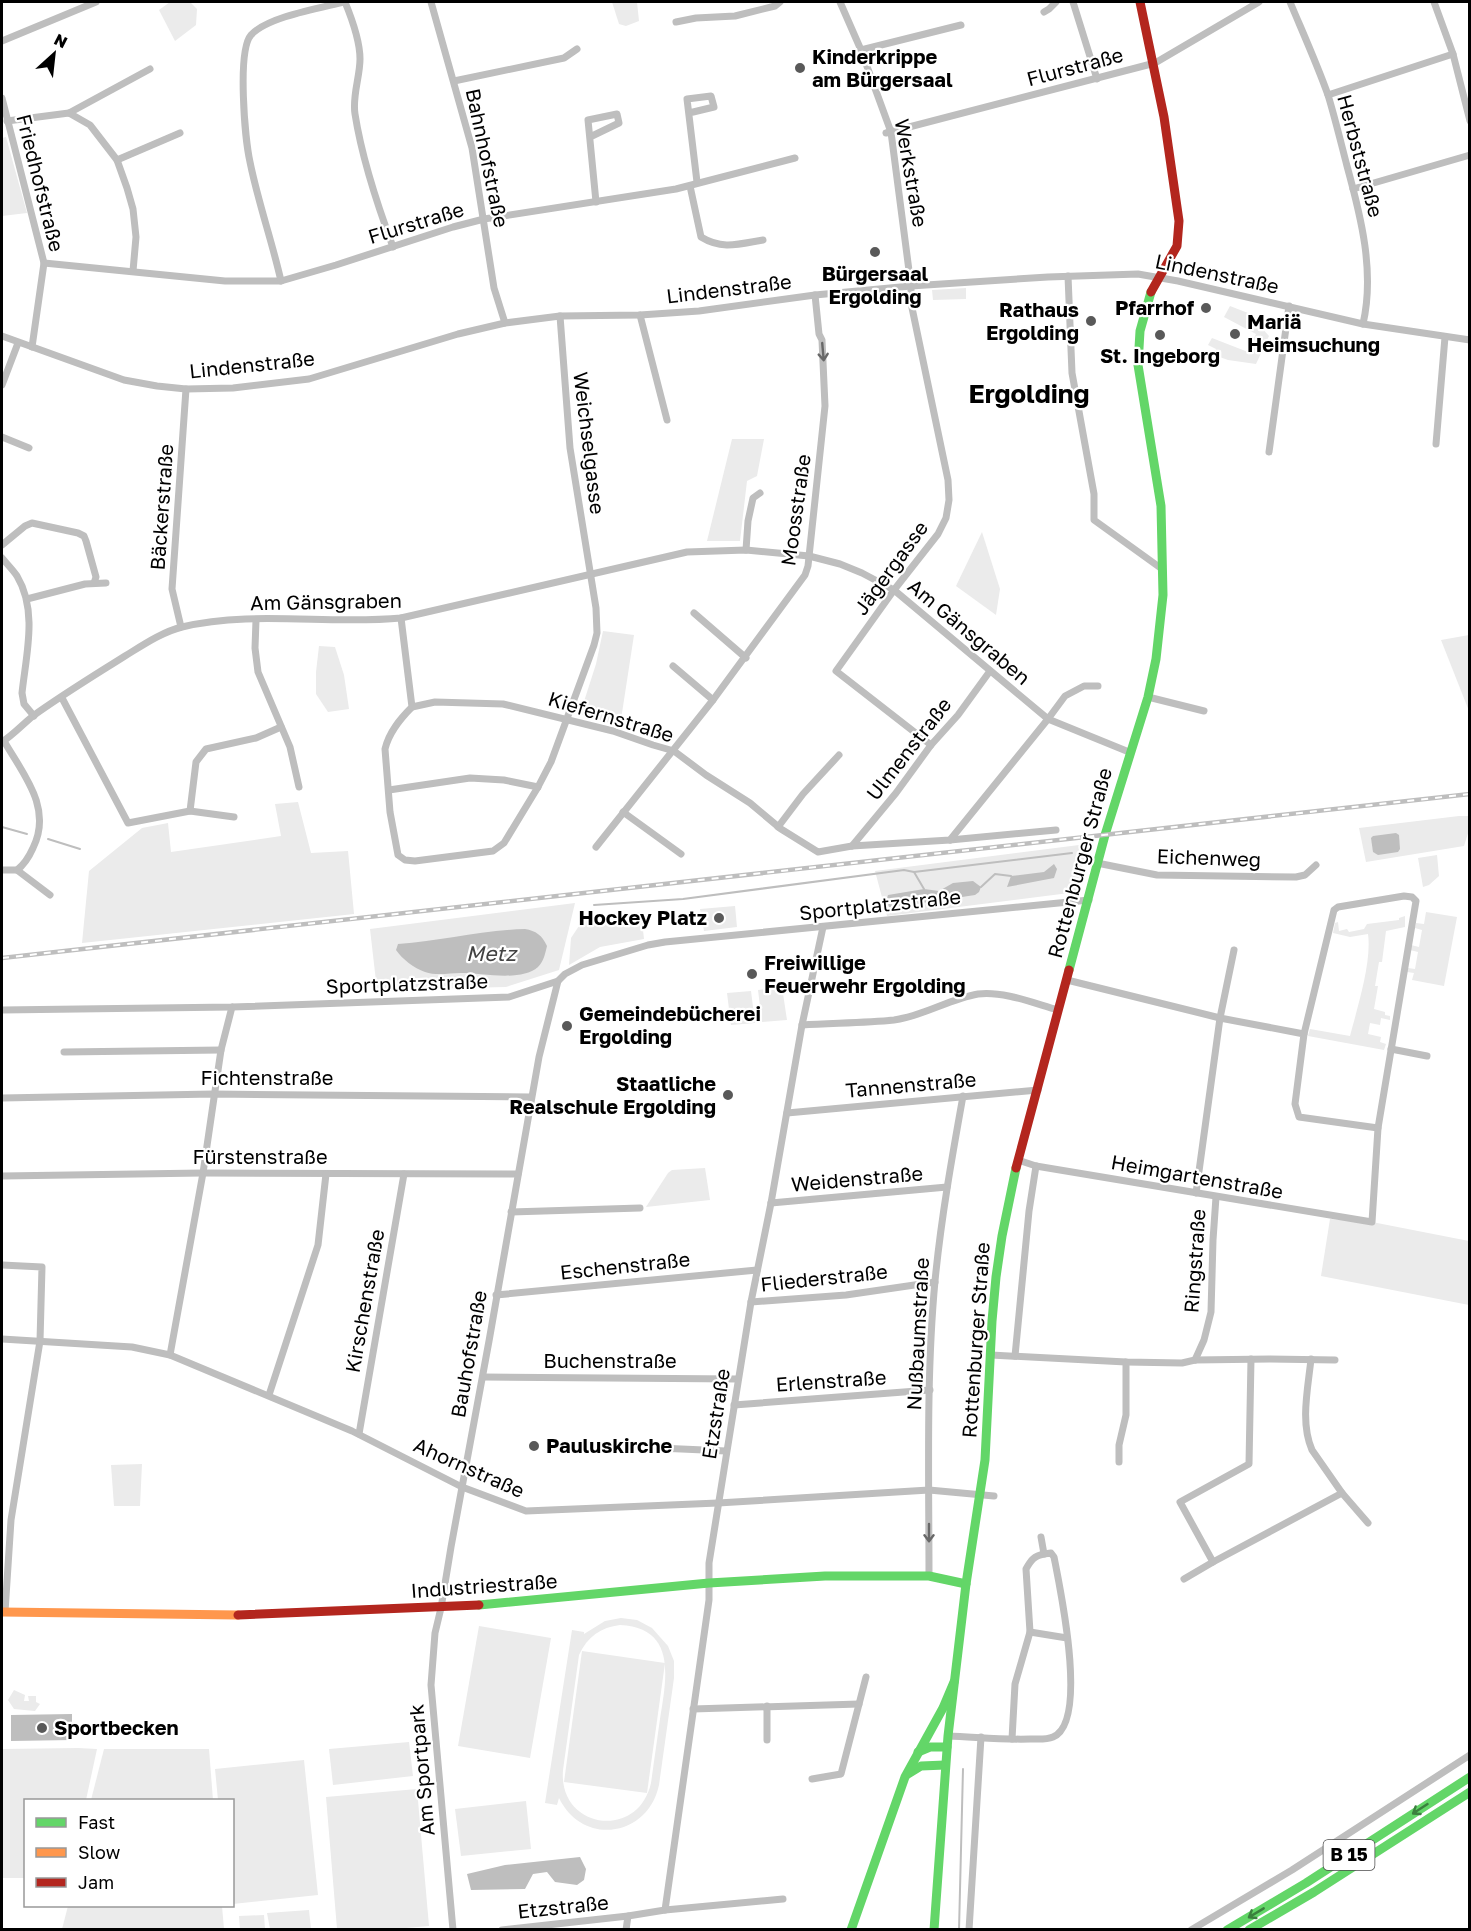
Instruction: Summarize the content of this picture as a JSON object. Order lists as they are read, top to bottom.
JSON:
{
  "streets": {
    "main road": ["Rottenburger Straße", "Industriestraße", "B 15"],
    "street": [
      "Flurstraße",
      "Herbststraße",
      "Bahnhofstraße",
      "Werkstraße",
      "Friedhofstraße",
      "Lindenstraße",
      "Weichselgasse",
      "Bäckerstraße",
      "Moosstraße",
      "Jägergasse",
      "Am Gänsgraben",
      "Kiefernstraße",
      "Ulmenstraße",
      "Eichenweg",
      "Sportplatzstraße",
      "Fichtenstraße",
      "Tannenstraße",
      "Fürstenstraße",
      "Heimgartenstraße",
      "Weidenstraße",
      "Ringstraße",
      "Eschenstraße",
      "Fliederstraße",
      "Kirschenstraße",
      "Nußbaumstraße",
      "Bauhofstraße",
      "Buchenstraße",
      "Erlenstraße",
      "Etzstraße",
      "Ahornstraße",
      "Am Sportpark"
    ]
  },
  "crossings": [
    ["Flurstraße", "Bahnhofstraße"],
    ["Flurstraße", "Werkstraße"],
    ["Flurstraße", "Friedhofstraße"],
    ["Flurstraße", "Rottenburger Straße"],
    ["Herbststraße", "Lindenstraße"],
    ["Bahnhofstraße", "Lindenstraße"],
    ["Werkstraße", "Lindenstraße"],
    ["Werkstraße", "Jägergasse"],
    ["Friedhofstraße", "Lindenstraße"],
    ["Lindenstraße", "Weichselgasse"],
    ["Lindenstraße", "Bäckerstraße"],
    ["Lindenstraße", "Moosstraße"],
    ["Lindenstraße", "Jägergasse"],
    ["Lindenstraße", "Rottenburger Straße"],
    ["Weichselgasse", "Am Gänsgraben"],
    ["Weichselgasse", "Kiefernstraße"],
    ["Bäckerstraße", "Am Gänsgraben"],
    ["Moosstraße", "Am Gänsgraben"],
    ["Moosstraße", "Kiefernstraße"],
    ["Jägergasse", "Am Gänsgraben"],
    ["Jägergasse", "Ulmenstraße"],
    ["Am Gänsgraben", "Ulmenstraße"],
    ["Am Gänsgraben", "Rottenburger Straße"],
    ["Kiefernstraße", "Ulmenstraße"],
    ["Eichenweg", "Rottenburger Straße"],
    ["Rottenburger Straße", "Sportplatzstraße"],
    ["Rottenburger Straße", "Tannenstraße"],
    ["Rottenburger Straße", "Heimgartenstraße"],
    ["Rottenburger Straße", "Ahornstraße"],
    ["Rottenburger Straße", "Industriestraße"],
    ["Sportplatzstraße", "Bauhofstraße"],
    ["Sportplatzstraße", "Etzstraße"],
    ["Fichtenstraße", "Bauhofstraße"],
    ["Tannenstraße", "Nußbaumstraße"],
    ["Tannenstraße", "Etzstraße"],
    ["Fürstenstraße", "Kirschenstraße"],
    ["Fürstenstraße", "Bauhofstraße"],
    ["Heimgartenstraße", "Ringstraße"],
    ["Weidenstraße", "Nußbaumstraße"],
    ["Weidenstraße", "Etzstraße"],
    ["Eschenstraße", "Bauhofstraße"],
    ["Eschenstraße", "Etzstraße"],
    ["Fliederstraße", "Nußbaumstraße"],
    ["Fliederstraße", "Etzstraße"],
    ["Kirschenstraße", "Ahornstraße"],
    ["Nußbaumstraße", "Erlenstraße"],
    ["Nußbaumstraße", "Ahornstraße"],
    ["Nußbaumstraße", "Industriestraße"],
    ["Bauhofstraße", "Buchenstraße"],
    ["Bauhofstraße", "Ahornstraße"],
    ["Bauhofstraße", "Industriestraße"],
    ["Bauhofstraße", "Am Sportpark"],
    ["Buchenstraße", "Etzstraße"],
    ["Erlenstraße", "Etzstraße"],
    ["Etzstraße", "Ahornstraße"],
    ["Etzstraße", "Industriestraße"],
    ["Industriestraße", "Am Sportpark"]
  ],
  "one_way": ["Moosstraße"],
  "districts": ["Ergolding"],
  "water": ["Metz"],
  "places": [
    "Kinderkrippe am Bürgersaal",
    "Bürgersaal Ergolding",
    "Pfarrhof",
    "Rathaus Ergolding",
    "Mariä Heimsuchung",
    "St. Ingeborg",
    "Hockey Platz",
    "Freiwillige Feuerwehr Ergolding",
    "Gemeindebücherei Ergolding",
    "Staatliche Realschule Ergolding",
    "Pauluskirche",
    "Sportbecken"
  ],
  "legend": ["Fast", "Slow", "Jam"],
  "north": "top right"
}
